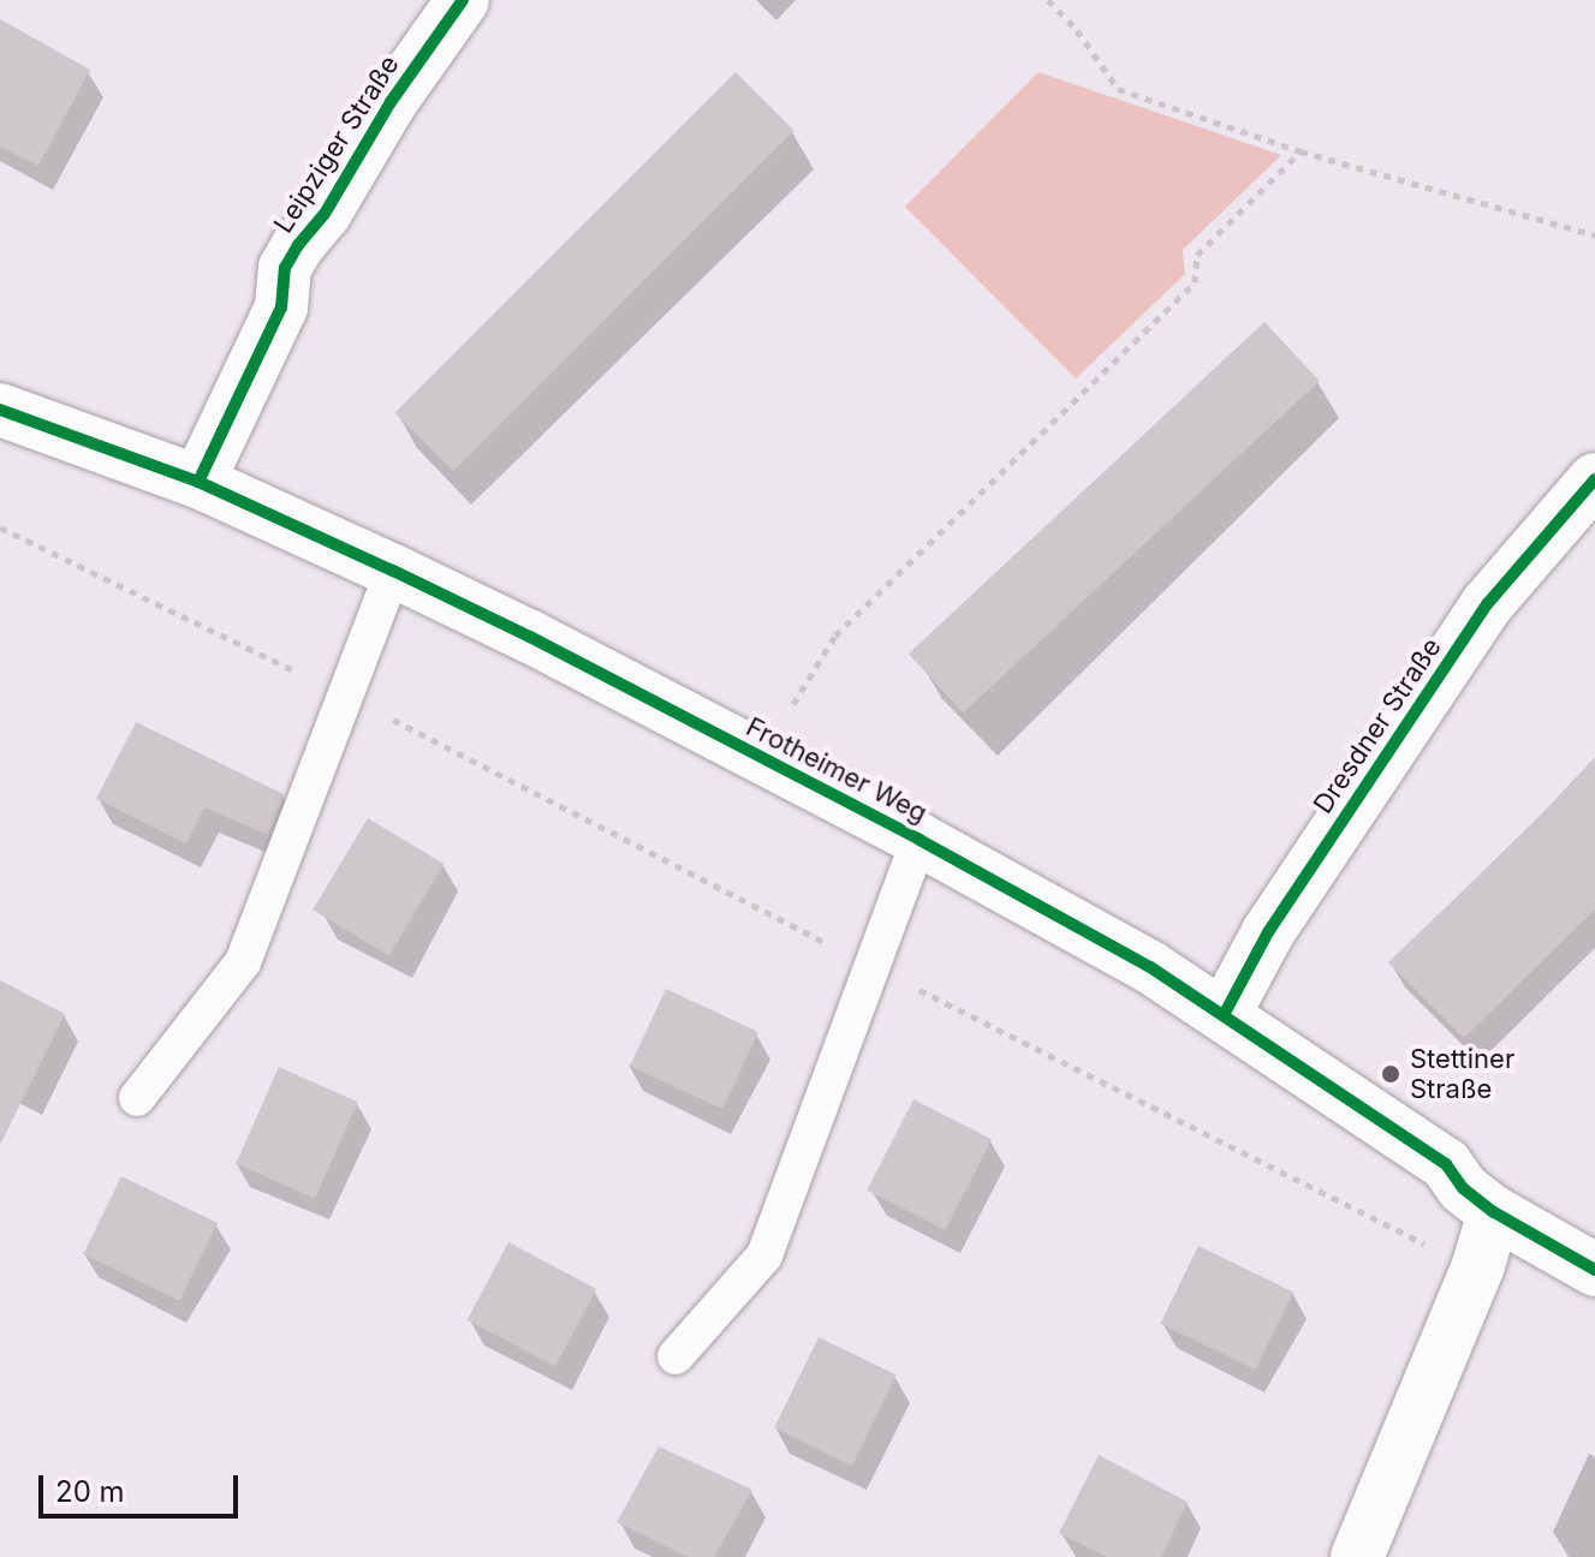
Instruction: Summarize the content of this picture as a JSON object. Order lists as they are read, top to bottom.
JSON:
{
  "streets": {
    "street": ["Leipziger Straße", "Dresdner Straße", "Frotheimer Weg"]
  },
  "crossings": [
    ["Leipziger Straße", "Frotheimer Weg"],
    ["Dresdner Straße", "Frotheimer Weg"]
  ],
  "places": ["Stettiner Straße"],
  "scale_bar": "20 m"
}
